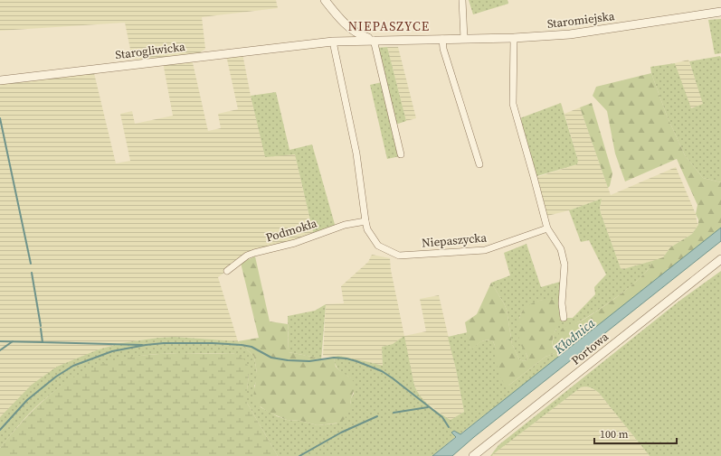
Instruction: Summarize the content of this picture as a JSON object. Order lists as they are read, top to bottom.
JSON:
{
  "streets": {
    "street": [
      "Staromiejska",
      "Starogliwicka",
      "Podmokła",
      "Niepaszycka",
      "Portowa"
    ]
  },
  "crossings": [
    ["Staromiejska", "Starogliwicka"],
    ["Staromiejska", "Niepaszycka"],
    ["Podmokła", "Niepaszycka"]
  ],
  "districts": ["NIEPASZYCE"],
  "water": ["Kłodnica"],
  "scale_bar": "100 m"
}
